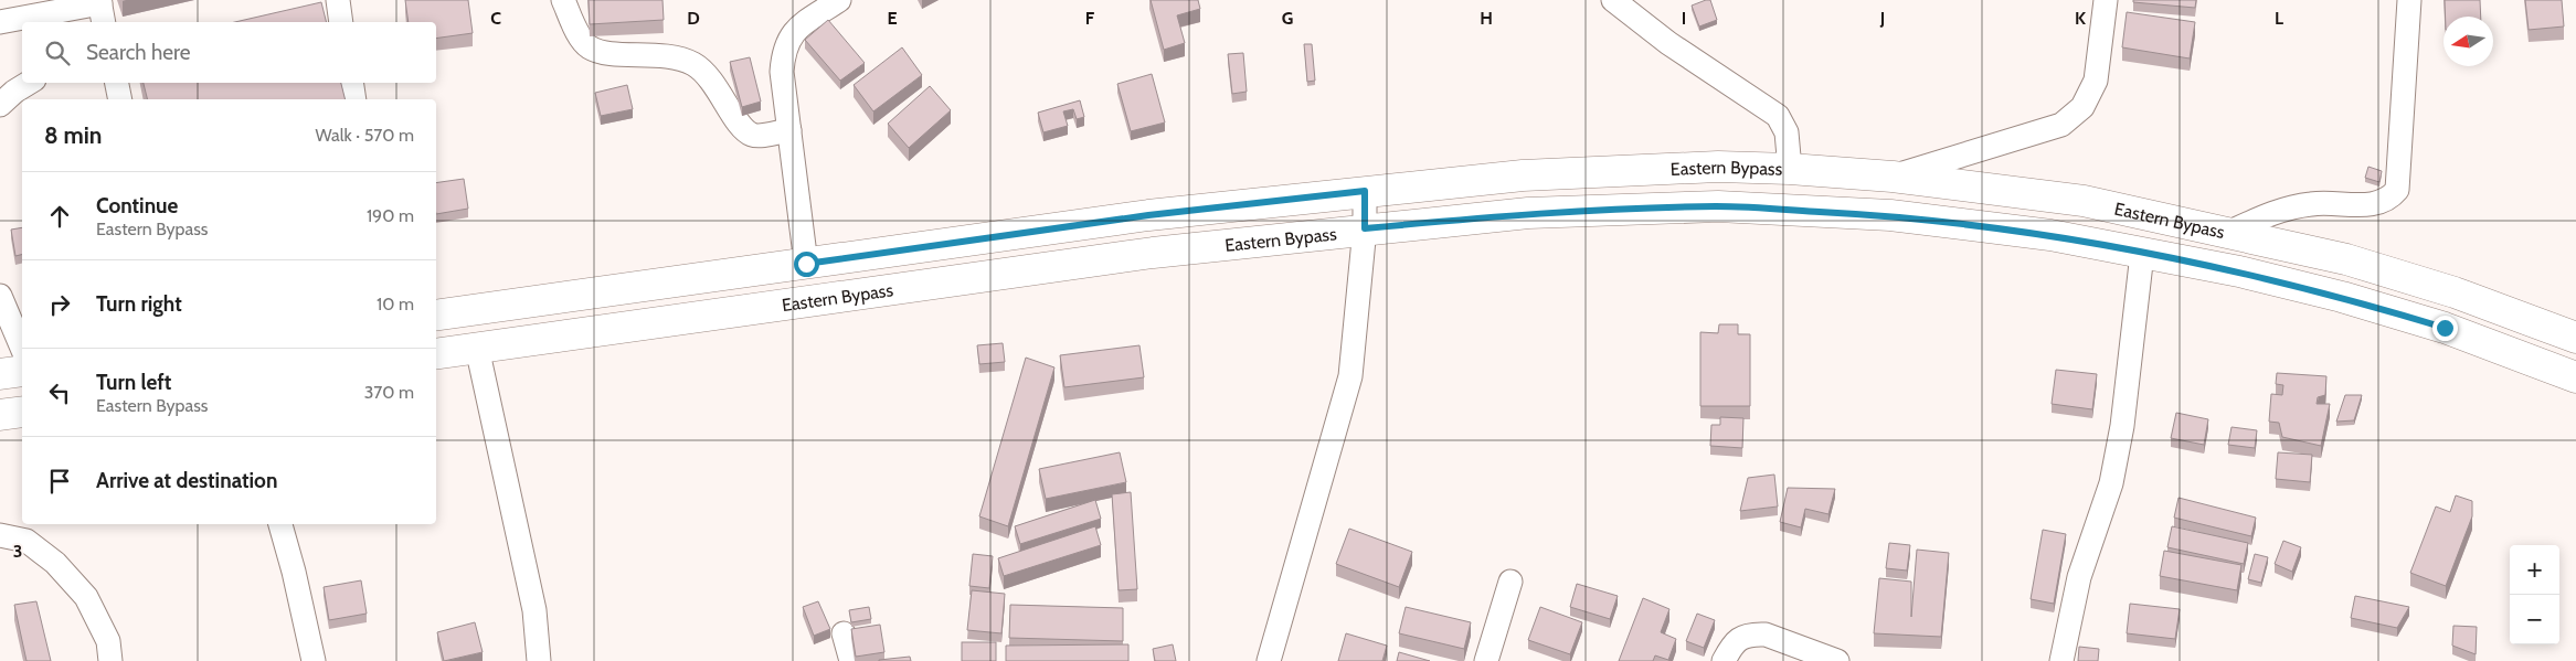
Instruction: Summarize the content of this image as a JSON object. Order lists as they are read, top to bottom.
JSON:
{
  "streets": {
    "main road": ["Eastern Bypass"]
  },
  "north": "left",
  "page": {
    "search": "Search here",
    "heading": ["8 min", "Walk · 570 m"],
    "list": [
      ["Continue", "Eastern Bypass", "190 m"],
      ["Turn right", "10 m"],
      ["Turn left", "Eastern Bypass", "370 m"],
      "Arrive at destination"
    ],
    "map_buttons": ["+", "−"]
  },
  "grid": {
    "columns": [
      "C",
      "D",
      "E",
      "F",
      "G",
      "H",
      "I",
      "J",
      "K",
      "L"
    ],
    "rows": ["3"]
  }
}
